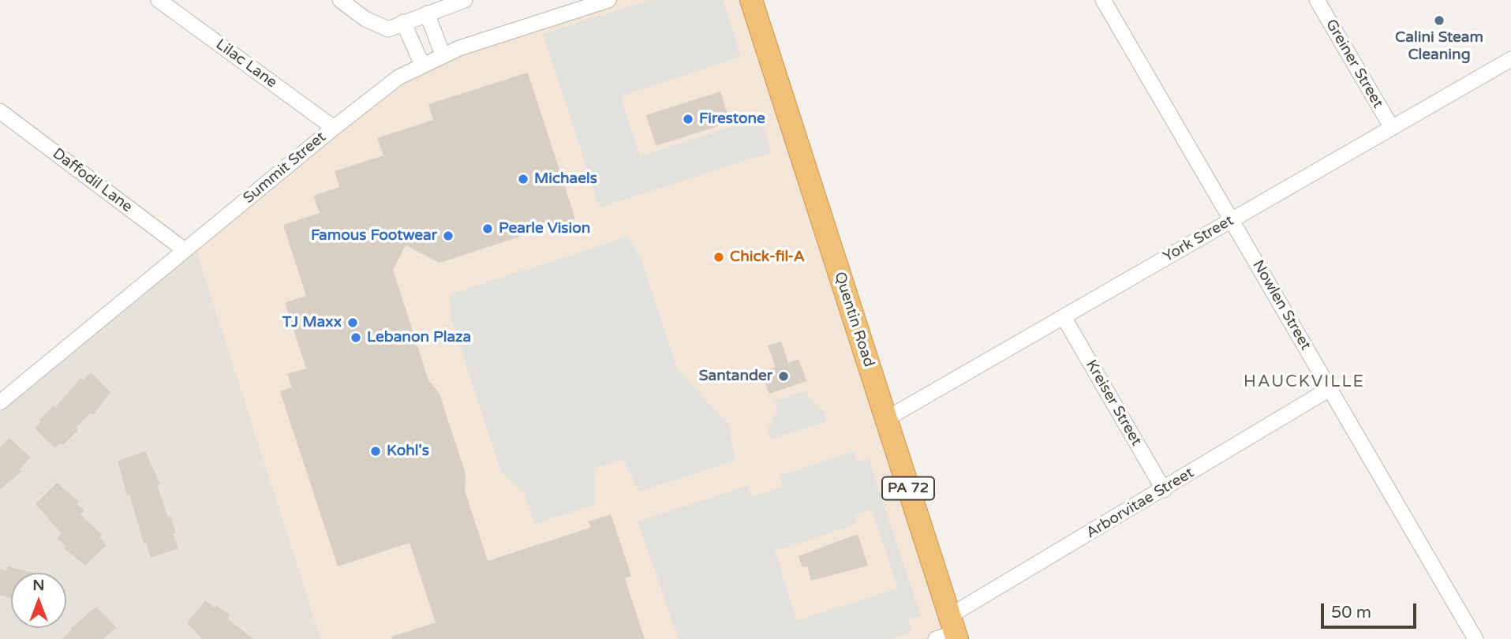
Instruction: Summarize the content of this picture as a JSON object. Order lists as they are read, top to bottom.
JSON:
{
  "streets": {
    "highway": ["Quentin Road", "PA 72"],
    "street": [
      "Lilac Lane",
      "Greiner Street",
      "Summit Street",
      "Daffodil Lane",
      "York Street",
      "Nowlen Street",
      "Kreiser Street",
      "Arborvitae Street"
    ]
  },
  "crossings": [
    ["Lilac Lane", "Summit Street"],
    ["Greiner Street", "York Street"],
    ["Summit Street", "Daffodil Lane"],
    ["York Street", "Nowlen Street"],
    ["York Street", "Quentin Road"],
    ["York Street", "Kreiser Street"],
    ["Nowlen Street", "Arborvitae Street"],
    ["Quentin Road", "Arborvitae Street"],
    ["Kreiser Street", "Arborvitae Street"]
  ],
  "districts": ["HAUCKVILLE"],
  "places": [
    "Calini Steam Cleaning",
    "Firestone",
    "Michaels",
    "Pearle Vision",
    "Famous Footwear",
    "Chick-fil-A",
    "TJ Maxx",
    "Lebanon Plaza",
    "Santander",
    "Kohl's"
  ],
  "scale_bar": "50 m",
  "north": "top"
}
